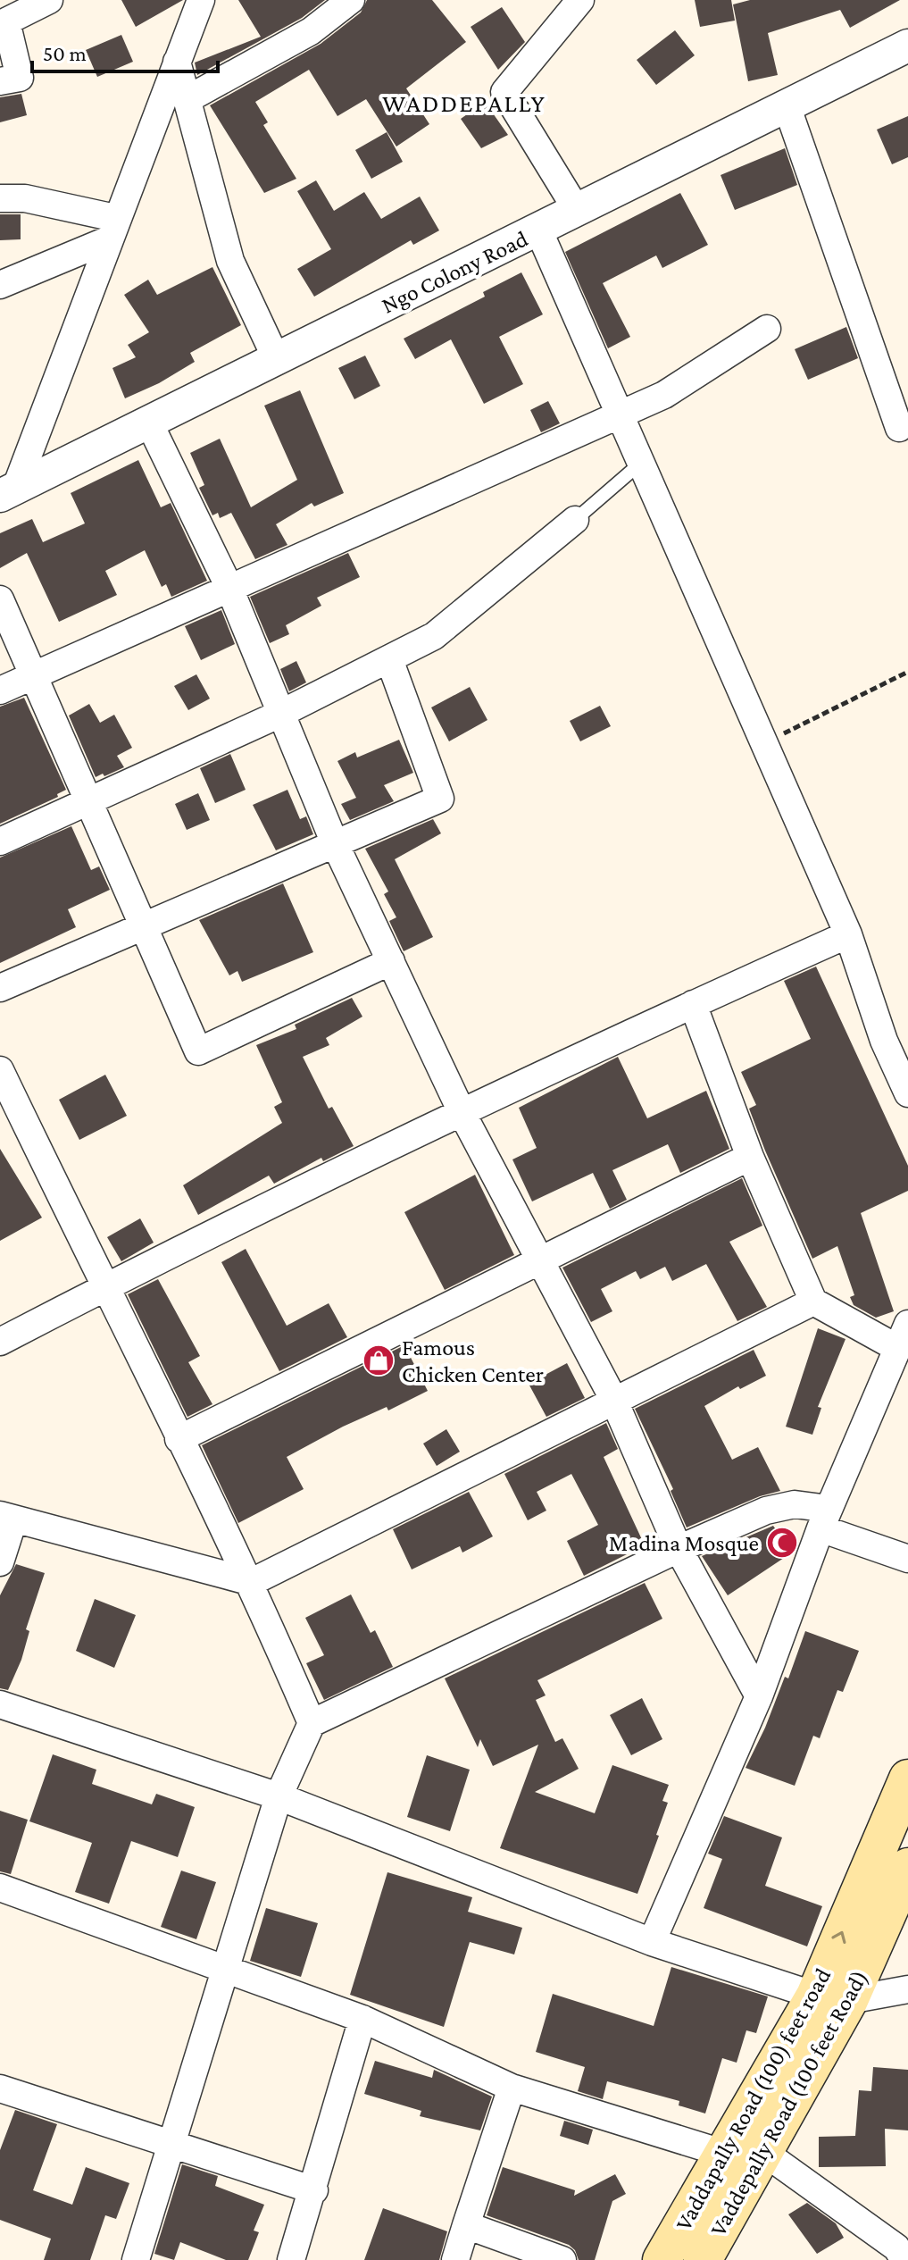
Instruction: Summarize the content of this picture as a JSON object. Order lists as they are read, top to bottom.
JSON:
{
  "streets": {
    "main road": ["Vaddapally Road (100) feet road", "Vaddepally Road (100 feet Road)"],
    "street": ["Ngo Colony Road"]
  },
  "crossings": [
    ["Vaddapally Road (100) feet road", "Vaddepally Road (100 feet Road)"]
  ],
  "one_way": ["Vaddapally Road (100) feet road"],
  "districts": ["WADDEPALLY"],
  "places": {
    "shop": ["Famous Chicken Center"],
    "mosque": ["Madina Mosque"]
  },
  "scale_bar": "50 m"
}
